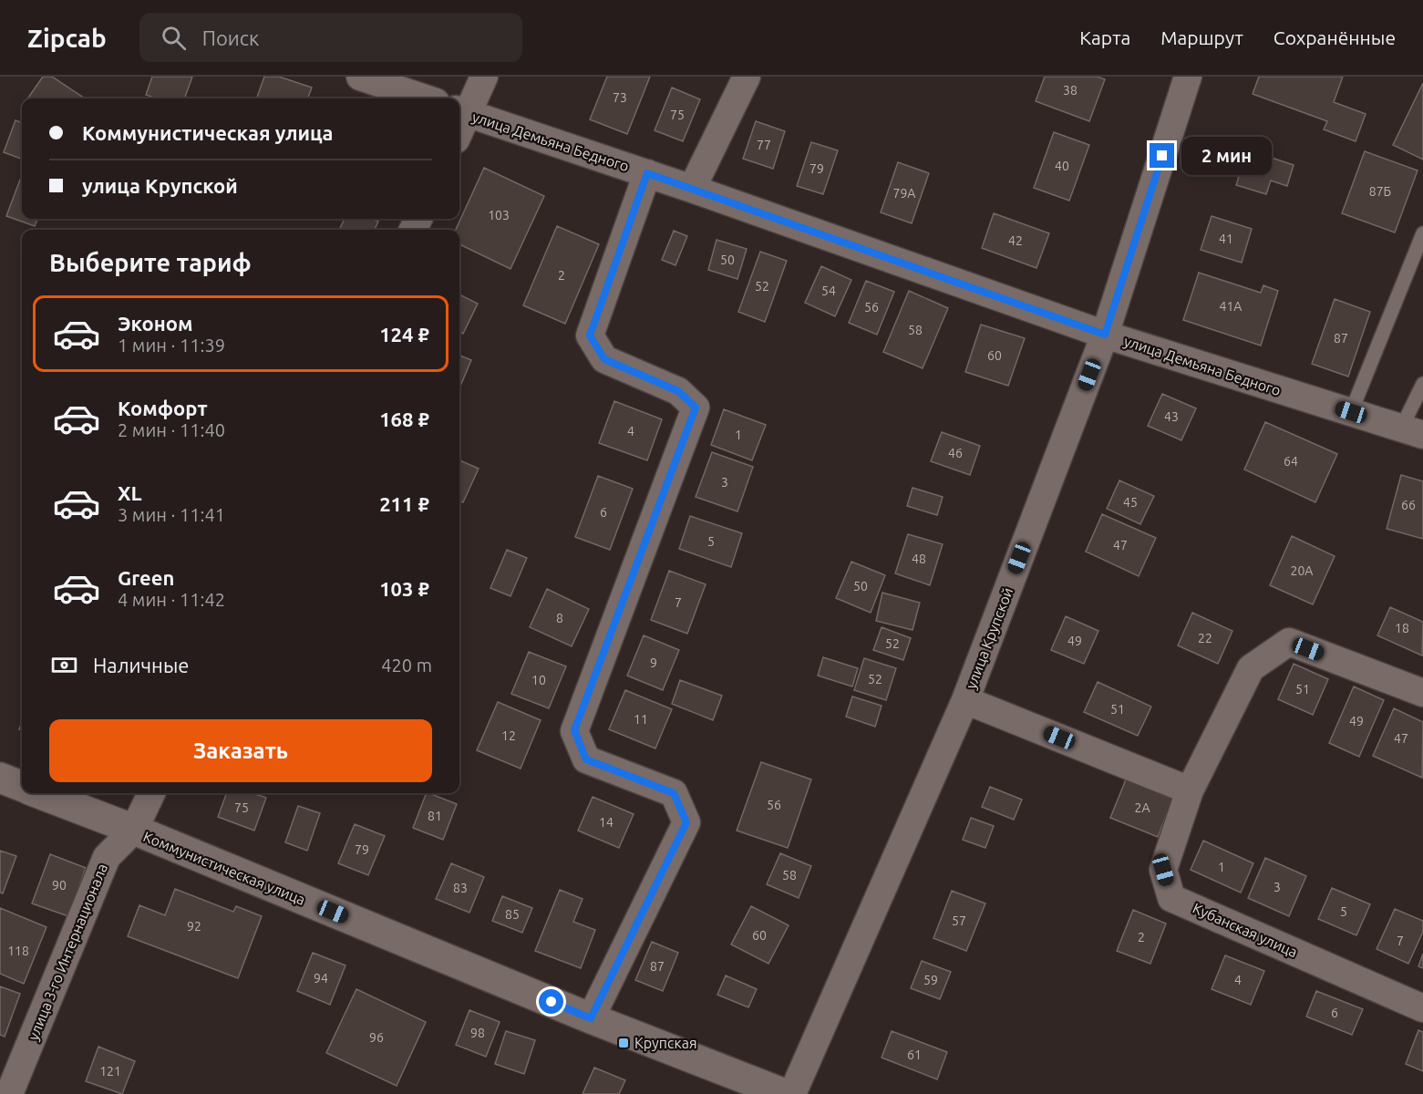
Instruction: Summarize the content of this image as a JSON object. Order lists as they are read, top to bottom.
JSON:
{
  "streets": {
    "main road": ["Коммунистическая улица"],
    "street": [
      "улица Демьяна Бедного",
      "улица Крупской",
      "Кубанская улица",
      "улица 3-го Интернационала"
    ]
  },
  "crossings": [
    ["улица Демьяна Бедного", "улица Крупской"],
    ["Коммунистическая улица", "улица 3-го Интернационала"]
  ],
  "places": {
    "transit": ["Крупская"]
  },
  "house_numbers": [
    "38",
    "73",
    "75",
    "77",
    "40",
    "79",
    "87Б",
    "79А",
    "103",
    "41",
    "42",
    "50",
    "2",
    "52",
    "54",
    "41А",
    "56",
    "58",
    "87",
    "60",
    "43",
    "4",
    "1",
    "46",
    "64",
    "3",
    "45",
    "66",
    "6",
    "5",
    "47",
    "48",
    "20А",
    "50",
    "7",
    "8",
    "18",
    "22",
    "49",
    "52",
    "9",
    "52",
    "10",
    "51",
    "51",
    "11",
    "49",
    "12",
    "47",
    "56",
    "75",
    "2А",
    "81",
    "14",
    "79",
    "1",
    "58",
    "90",
    "3",
    "83",
    "5",
    "85",
    "57",
    "92",
    "60",
    "2",
    "7",
    "118",
    "87",
    "94",
    "59",
    "4",
    "6",
    "98",
    "96",
    "61",
    "121"
  ],
  "page": {
    "header": "Zipcab",
    "search": "Поиск",
    "nav": ["Карта", "Маршрут", "Сохранённые"],
    "banner": ["Коммунистическая улица", "улица Крупской"],
    "bubble": "2 мин",
    "heading": "Выберите тариф",
    "list": [
      {
        "name": "Эконом",
        "note": "1 мин · 11:39",
        "value": "124 ₽"
      },
      {
        "name": "Комфорт",
        "note": "2 мин · 11:40",
        "value": "168 ₽"
      },
      {
        "name": "XL",
        "note": "3 мин · 11:41",
        "value": "211 ₽"
      },
      {
        "name": "Green",
        "note": "4 мин · 11:42",
        "value": "103 ₽"
      }
    ],
    "pay": ["Наличные", "420 m"],
    "buttons": "Заказать"
  }
}
